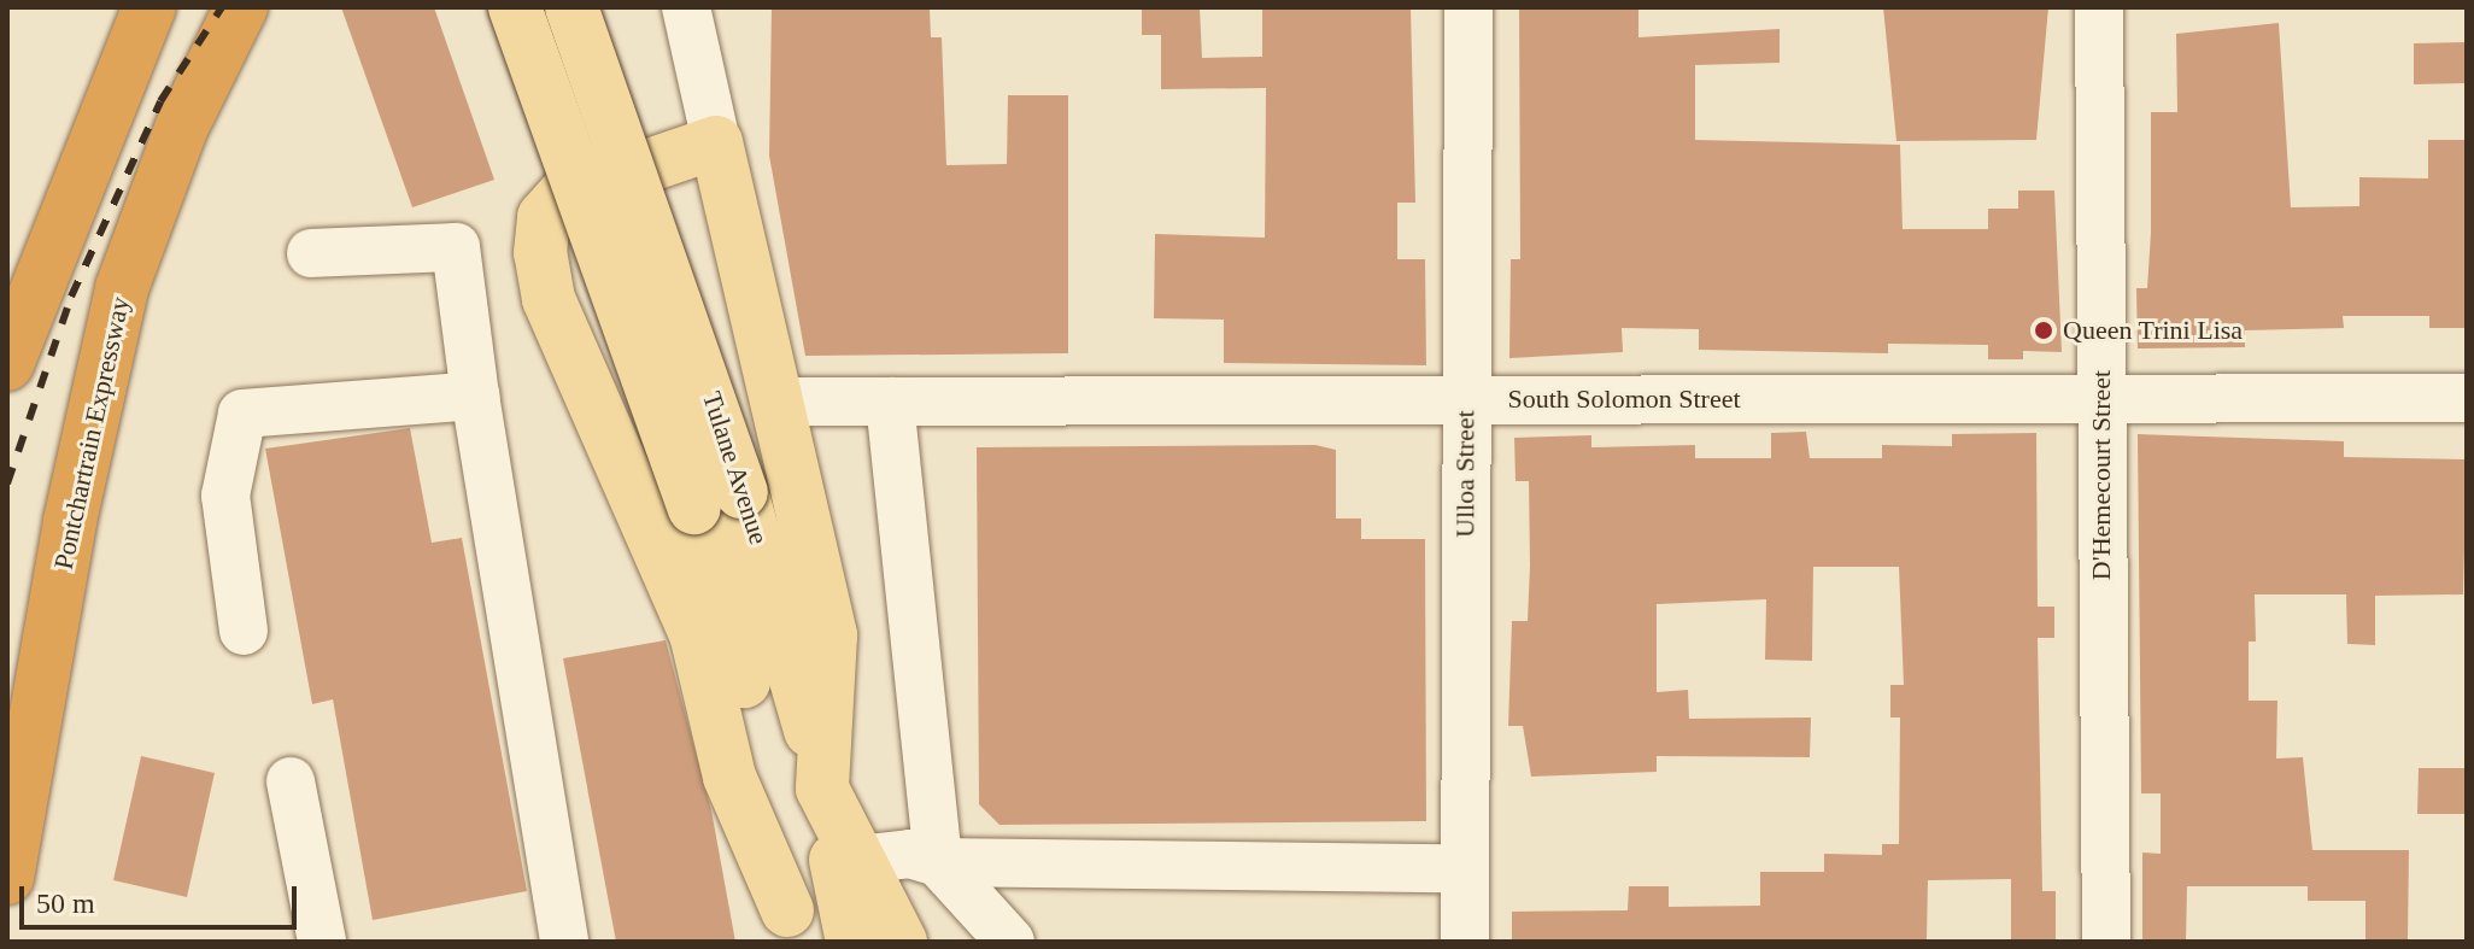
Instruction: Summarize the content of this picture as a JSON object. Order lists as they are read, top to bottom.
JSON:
{
  "streets": {
    "highway": ["Pontchartrain Expressway"],
    "main road": ["Tulane Avenue"],
    "street": ["South Solomon Street", "Ulloa Street", "D'Hemecourt Street"]
  },
  "crossings": [
    ["South Solomon Street", "Ulloa Street"],
    ["South Solomon Street", "D'Hemecourt Street"]
  ],
  "places": ["Queen Trini Lisa"],
  "scale_bar": "50 m"
}
